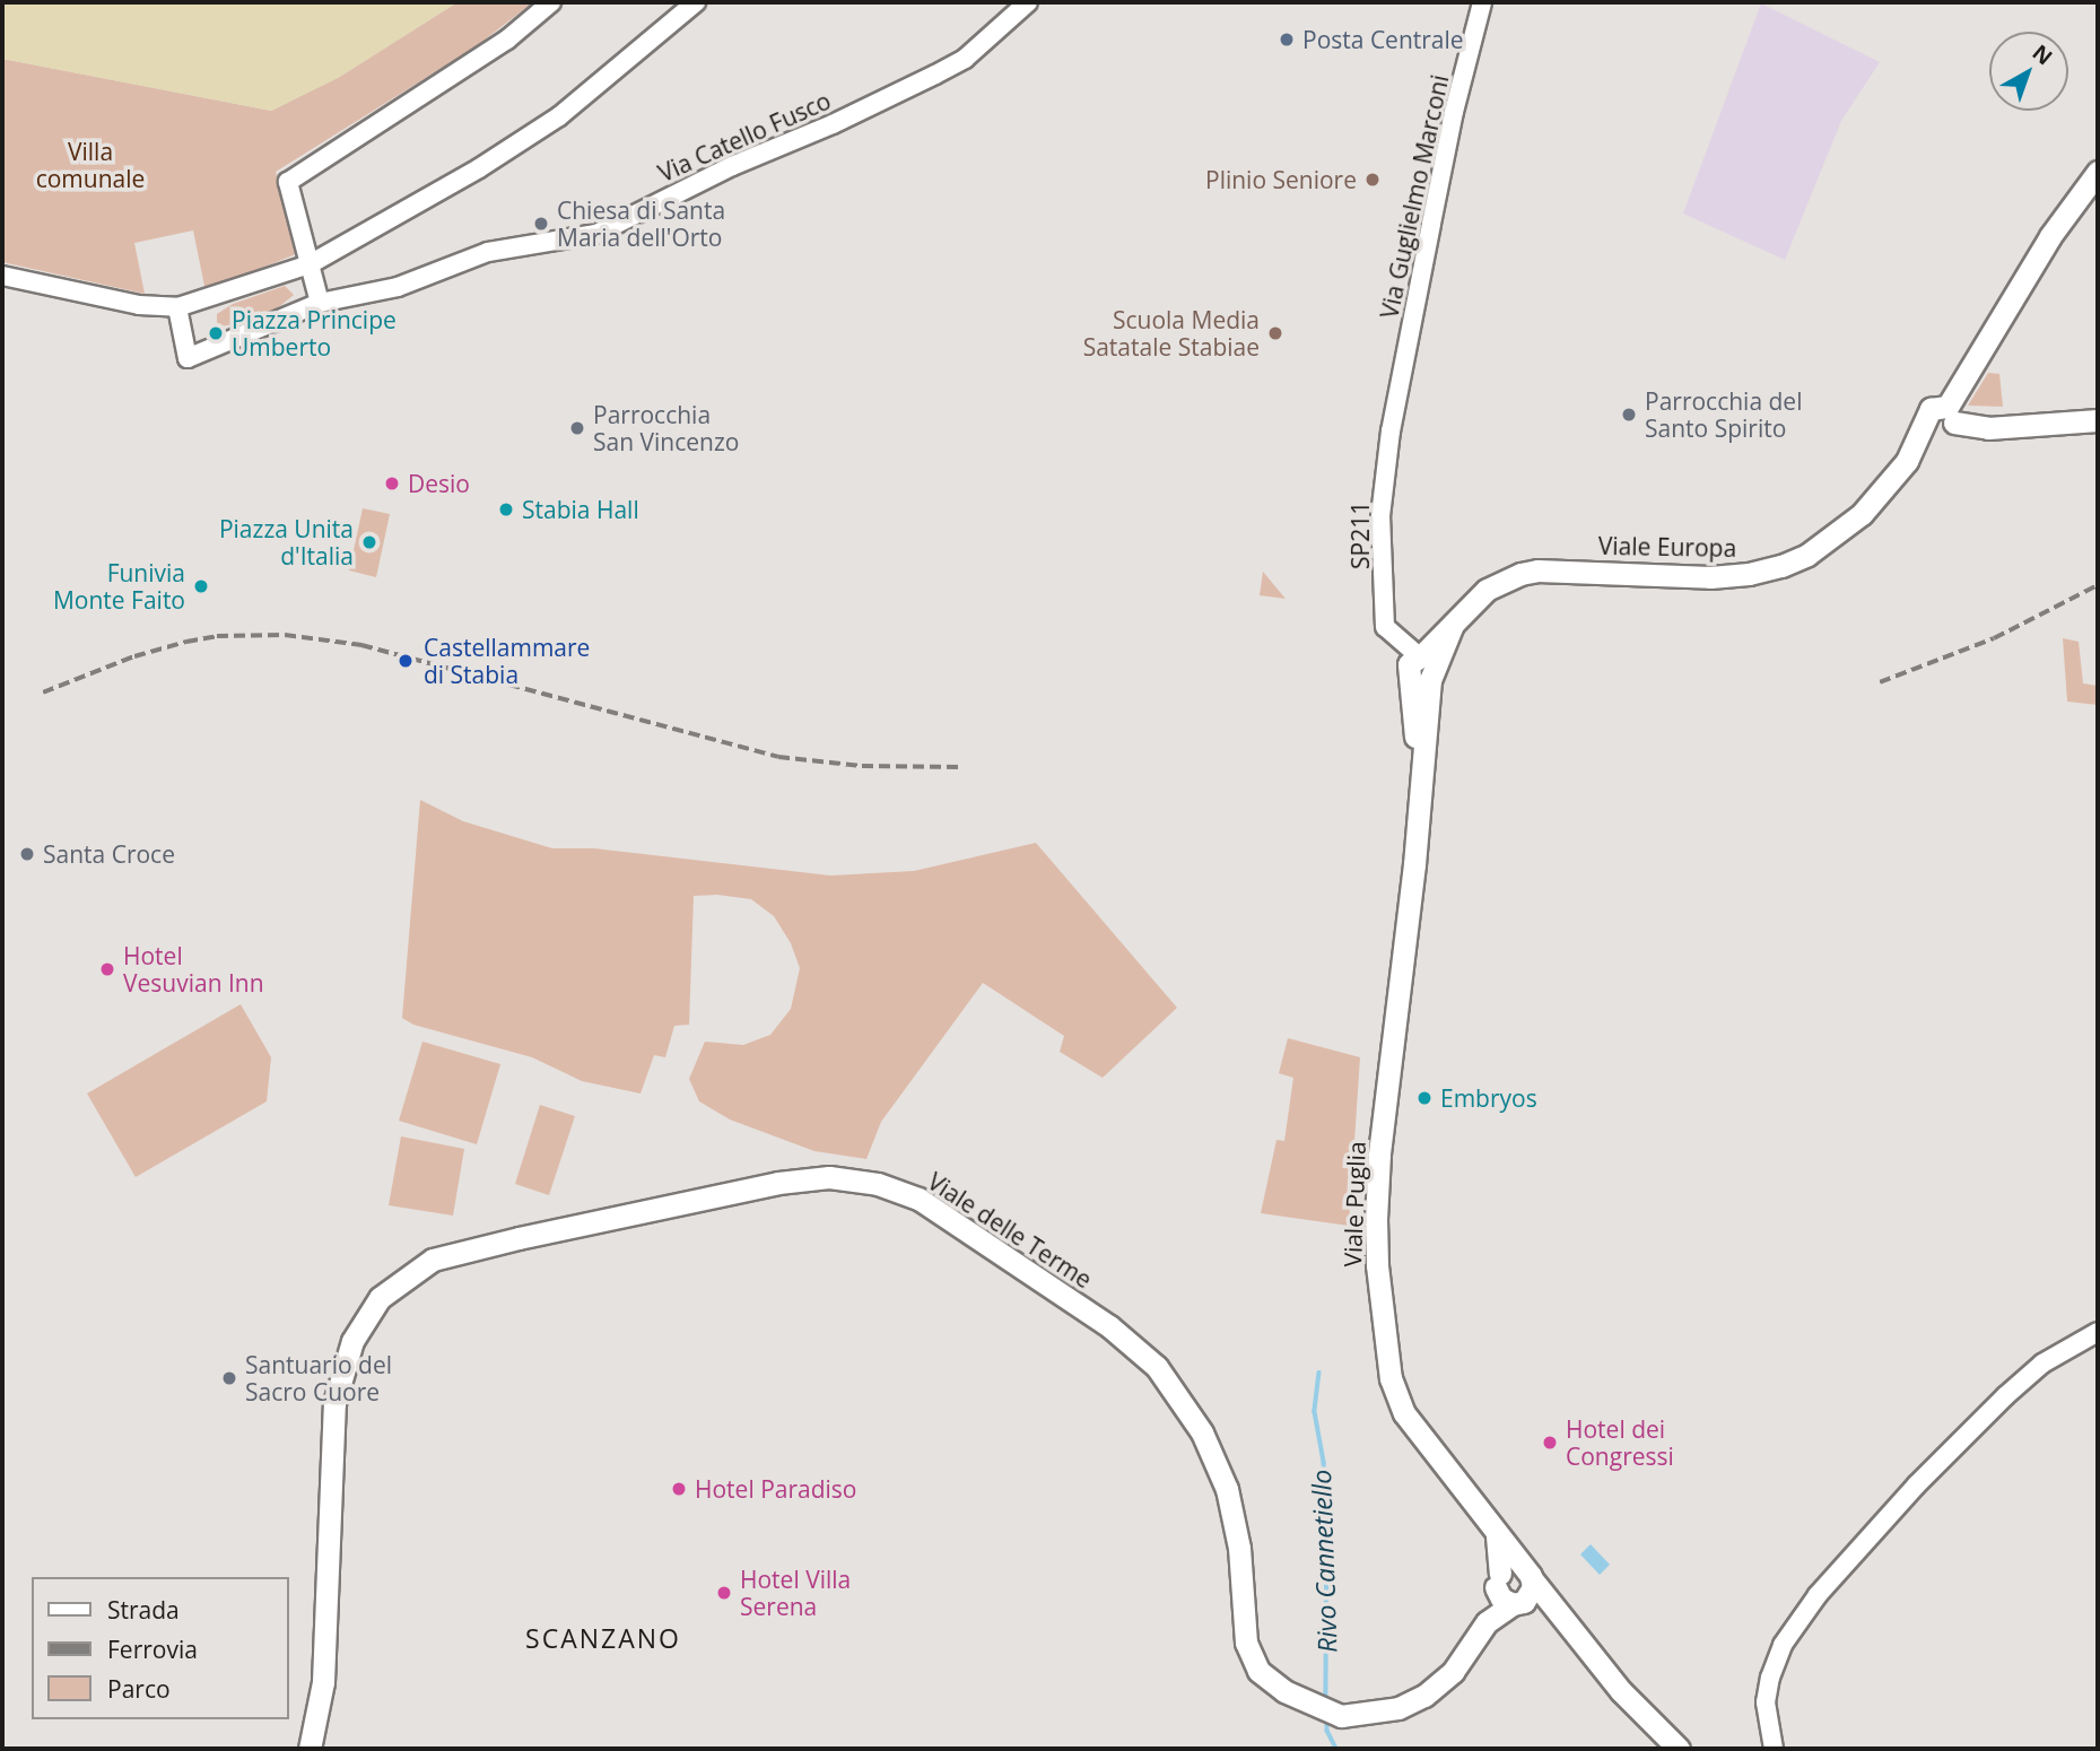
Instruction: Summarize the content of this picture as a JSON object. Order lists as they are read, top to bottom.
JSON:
{
  "streets": {
    "main road": ["Viale Europa", "Viale Puglia", "Viale delle Terme"],
    "street": ["Via Catello Fusco", "Via Guglielmo Marconi", "SP211"]
  },
  "crossings": [
    ["Via Guglielmo Marconi", "SP211"],
    ["SP211", "Viale Europa"],
    ["SP211", "Viale Puglia"],
    ["Viale Europa", "Viale Puglia"],
    ["Viale Puglia", "Viale delle Terme"]
  ],
  "districts": ["SCANZANO"],
  "water": ["Rivo Cannetiello"],
  "parks": ["Villa comunale"],
  "places": [
    "Posta Centrale",
    "Plinio Seniore",
    "Chiesa di Santa Maria dell'Orto",
    "Piazza Principe Umberto",
    "Scuola Media Satatale Stabiae",
    "Parrocchia del Santo Spirito",
    "Parrocchia San Vincenzo",
    "Desio",
    "Stabia Hall",
    "Piazza Unita d'Italia",
    "Funivia Monte Faito",
    "Castellammare di Stabia",
    "Santa Croce",
    "Hotel Vesuvian Inn",
    "Embryos",
    "Santuario del Sacro Cuore",
    "Hotel dei Congressi",
    "Hotel Paradiso",
    "Hotel Villa Serena"
  ],
  "legend": ["Strada", "Ferrovia", "Parco"],
  "north": "top right"
}
